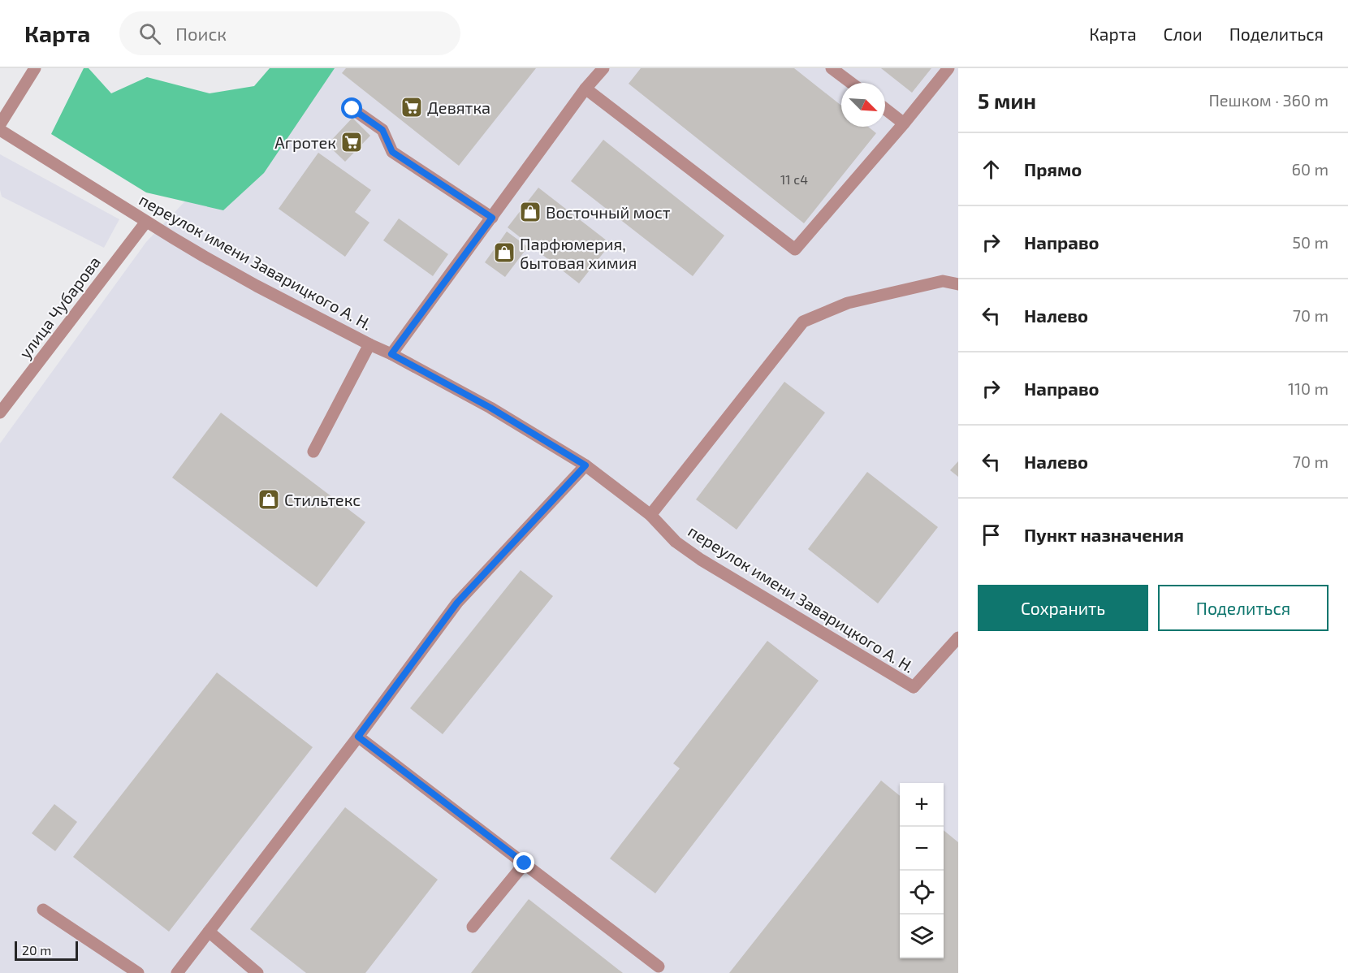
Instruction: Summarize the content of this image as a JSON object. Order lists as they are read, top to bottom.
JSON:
{
  "streets": {
    "street": ["переулок имени Заварицкого А. Н.", "улица Чубарова"]
  },
  "crossings": [
    ["переулок имени Заварицкого А. Н.", "улица Чубарова"]
  ],
  "places": {
    "supermarket": ["Девятка", "Агротек"],
    "shop": ["Восточный мост", "Парфюмерия, бытовая химия", "Стильтекс"]
  },
  "house_numbers": ["11 с4"],
  "scale_bar": "20 m",
  "north": "bottom right",
  "page": {
    "header": "Карта",
    "search": "Поиск",
    "nav": ["Карта", "Слои", "Поделиться"],
    "heading": ["5 мин", "Пешком · 360 m"],
    "list": [
      ["Прямо", "60 m"],
      ["Направо", "50 m"],
      ["Налево", "70 m"],
      ["Направо", "110 m"],
      ["Налево", "70 m"],
      "Пункт назначения"
    ],
    "buttons": ["Сохранить", "Поделиться"],
    "map_buttons": ["+", "−"],
    "scale": "20 m"
  }
}
